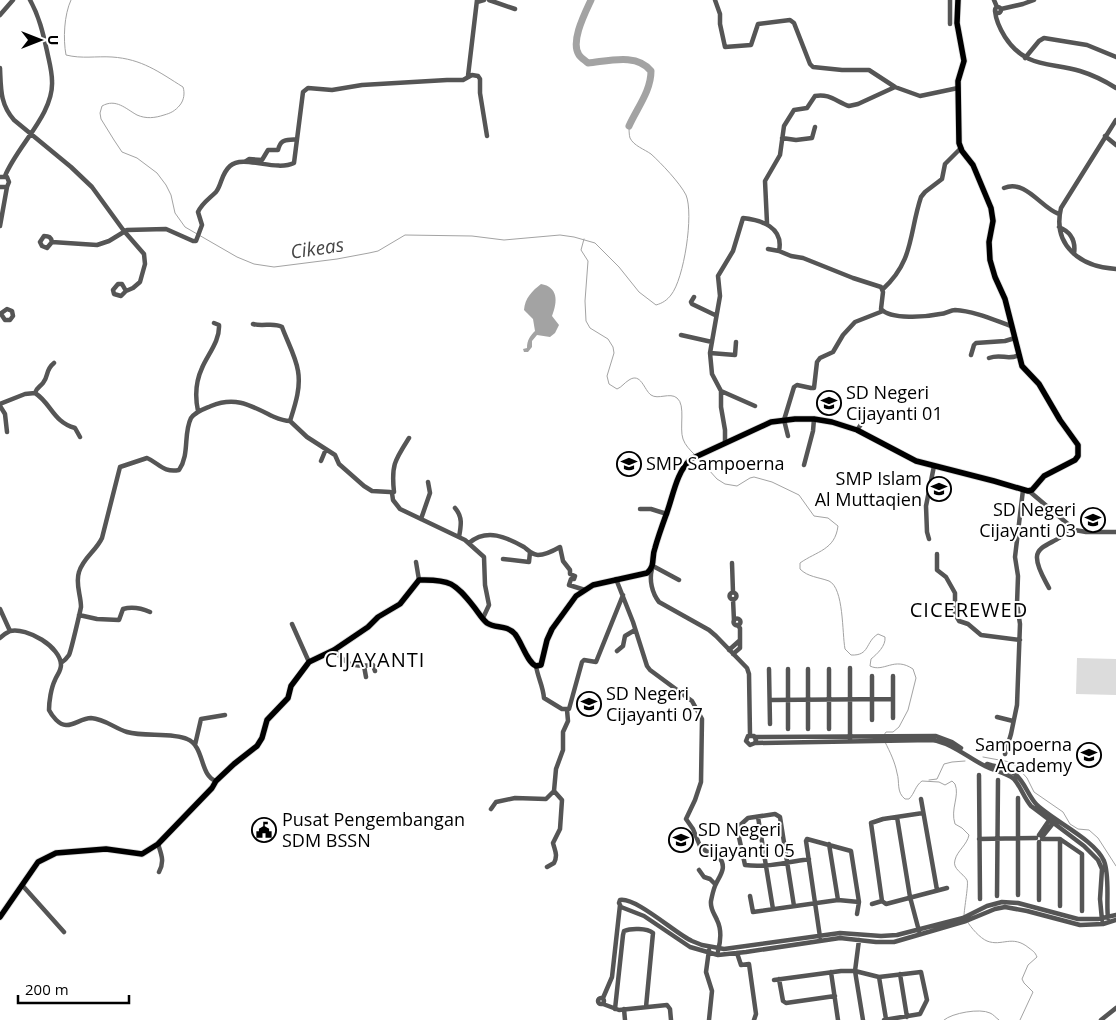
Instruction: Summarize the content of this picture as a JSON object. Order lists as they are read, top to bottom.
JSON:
{
  "districts": ["CICEREWED", "CIJAYANTI"],
  "water": ["Cikeas"],
  "places": {
    "school or university": [
      "SD Negeri Cijayanti 01",
      "SMP Sampoerna",
      "SMP Islam Al Muttaqien",
      "SD Negeri Cijayanti 03",
      "SD Negeri Cijayanti 07",
      "Sampoerna Academy",
      "SD Negeri Cijayanti 05"
    ],
    "public building": ["Pusat Pengembangan SDM BSSN"]
  },
  "scale_bar": "200 m",
  "north": "right"
}
